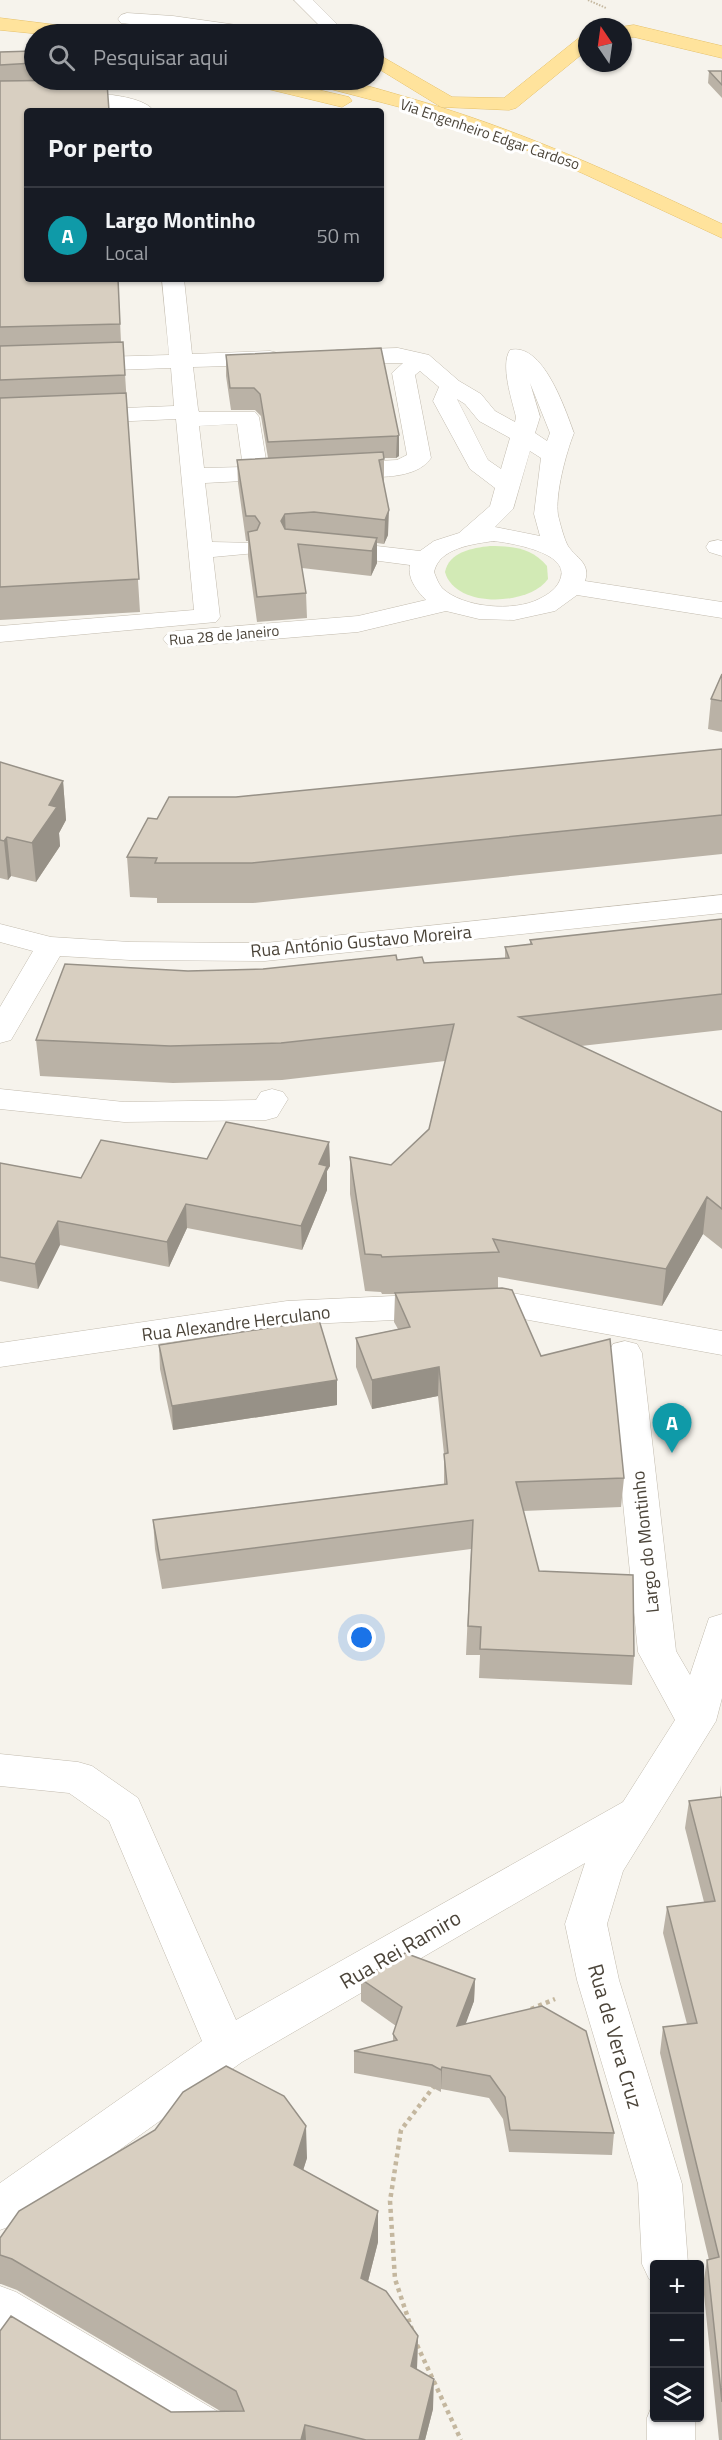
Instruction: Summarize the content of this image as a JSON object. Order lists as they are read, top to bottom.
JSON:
{
  "streets": {
    "main road": ["Via Engenheiro Edgar Cardoso"],
    "street": [
      "Rua 28 de Janeiro",
      "Rua António Gustavo Moreira",
      "Rua Alexandre Herculano",
      "Largo do Montinho",
      "Rua Rei Ramiro",
      "Rua de Vera Cruz"
    ]
  },
  "crossings": [
    ["Largo do Montinho", "Rua Rei Ramiro"],
    ["Rua Rei Ramiro", "Rua de Vera Cruz"]
  ],
  "north": "top",
  "page": {
    "search": "Pesquisar aqui",
    "heading": "Por perto",
    "list": [
      {
        "mark": "A",
        "name": "Largo Montinho",
        "note": "Local",
        "value": "50 m"
      }
    ],
    "pins": "A",
    "map_buttons": ["+", "−"]
  }
}
